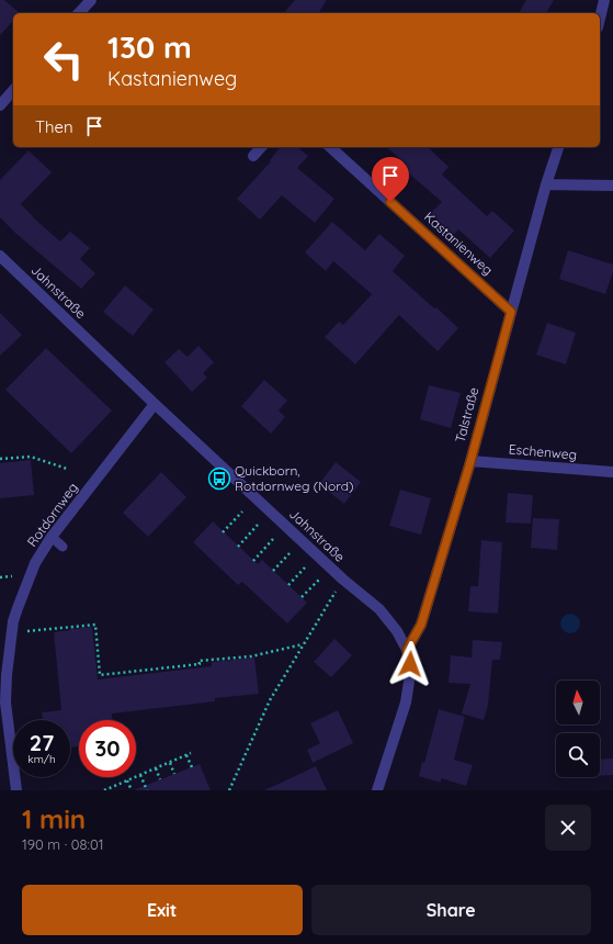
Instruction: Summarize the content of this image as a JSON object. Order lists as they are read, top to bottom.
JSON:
{
  "streets": {
    "street": [
      "Kastanienweg",
      "Jahnstraße",
      "Talstraße",
      "Eschenweg",
      "Rotdornweg"
    ]
  },
  "crossings": [
    ["Kastanienweg", "Talstraße"],
    ["Jahnstraße", "Talstraße"],
    ["Jahnstraße", "Rotdornweg"],
    ["Talstraße", "Eschenweg"]
  ],
  "places": {
    "bus stop": ["Quickborn, Rotdornweg (Nord)"]
  },
  "north": "top",
  "page": {
    "turn": ["130 m", "Kastanienweg"],
    "then": "Then",
    "speed": "27 km/h",
    "limit": "30",
    "heading": ["1 min", "190 m · 08:01"],
    "buttons": ["Exit", "Share"]
  }
}
